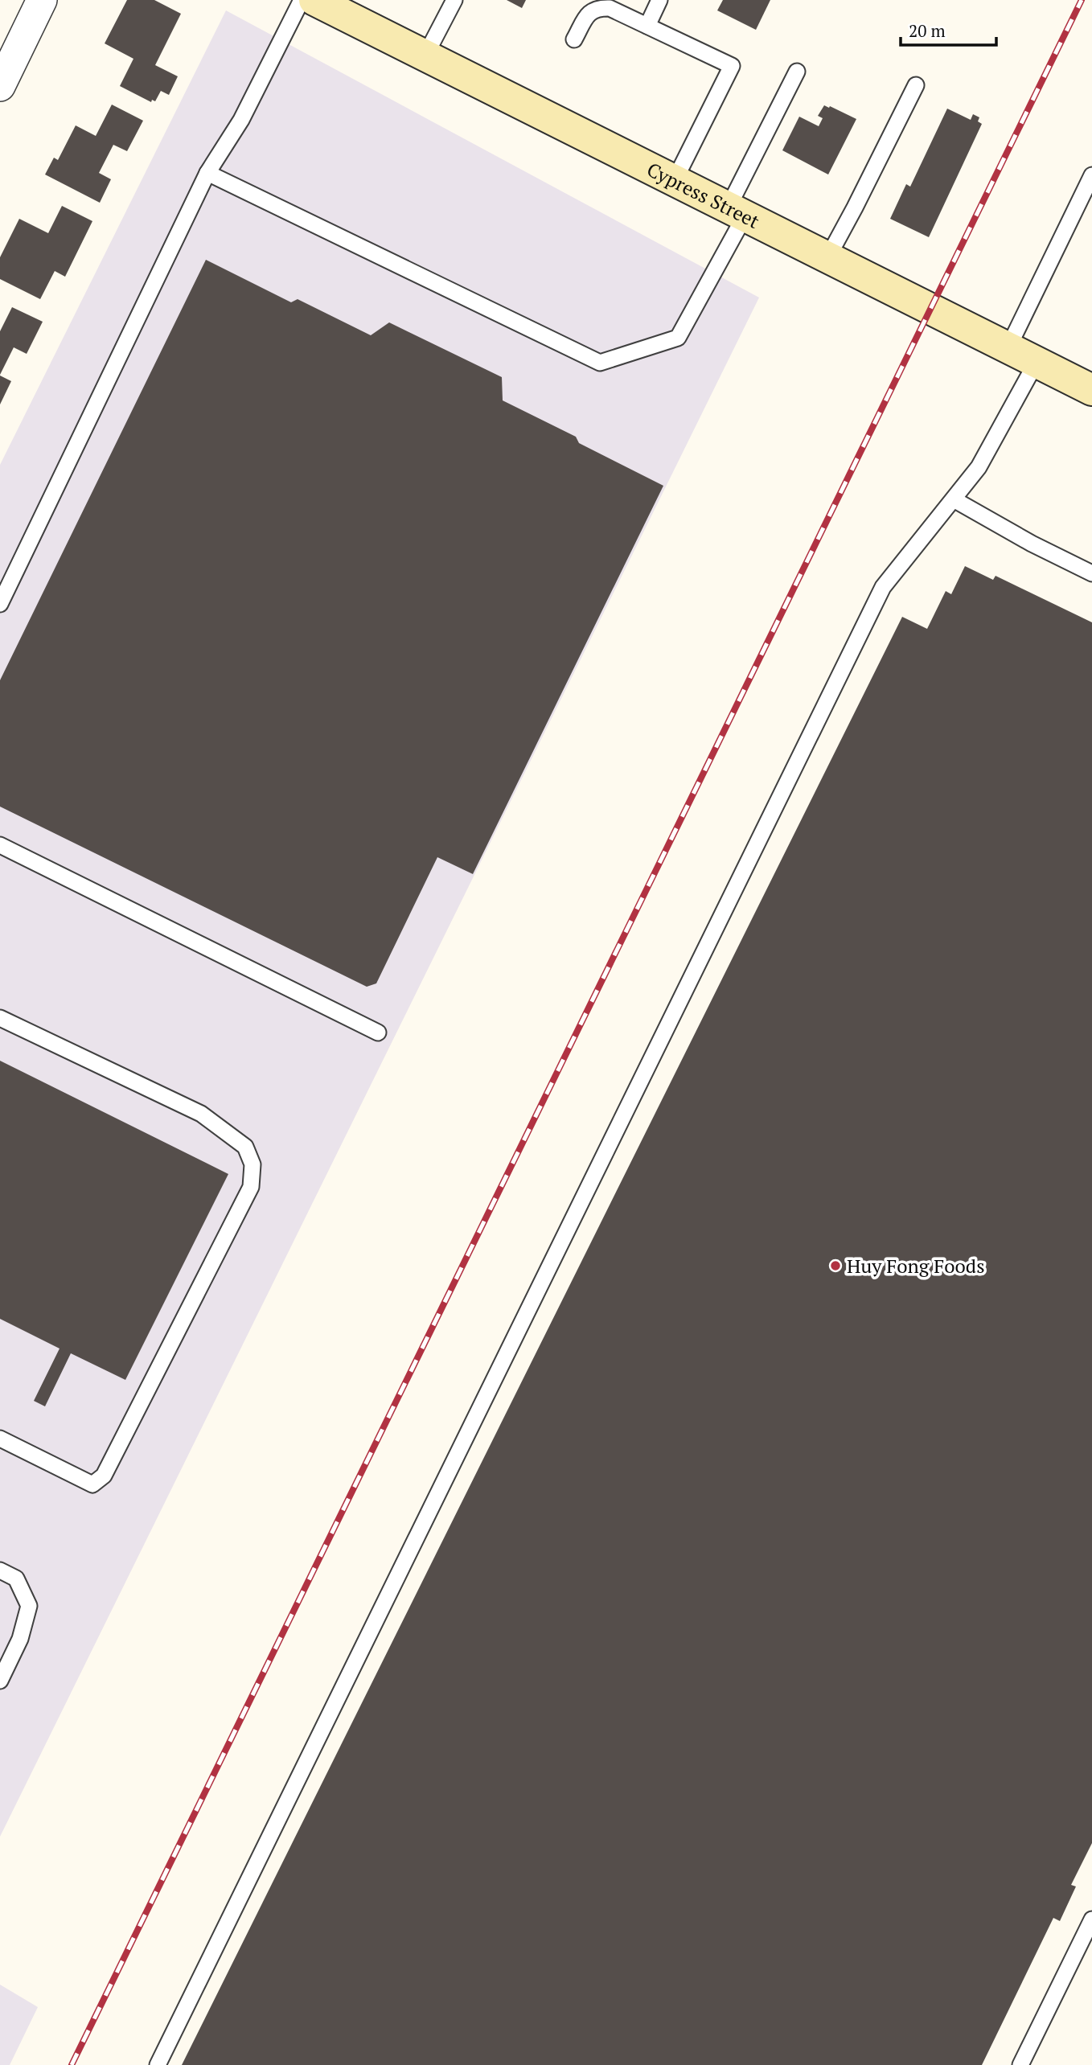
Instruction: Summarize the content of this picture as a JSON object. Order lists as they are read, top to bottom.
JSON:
{
  "streets": {
    "street": ["Cypress Street"]
  },
  "places": ["Huy Fong Foods"],
  "scale_bar": "20 m"
}
